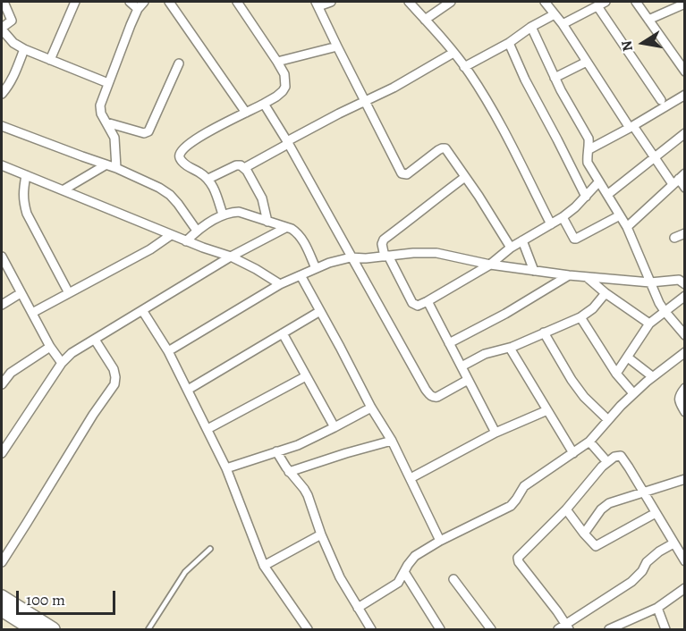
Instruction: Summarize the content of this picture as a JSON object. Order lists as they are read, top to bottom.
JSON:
{
  "scale_bar": "100 m",
  "north": "left"
}
